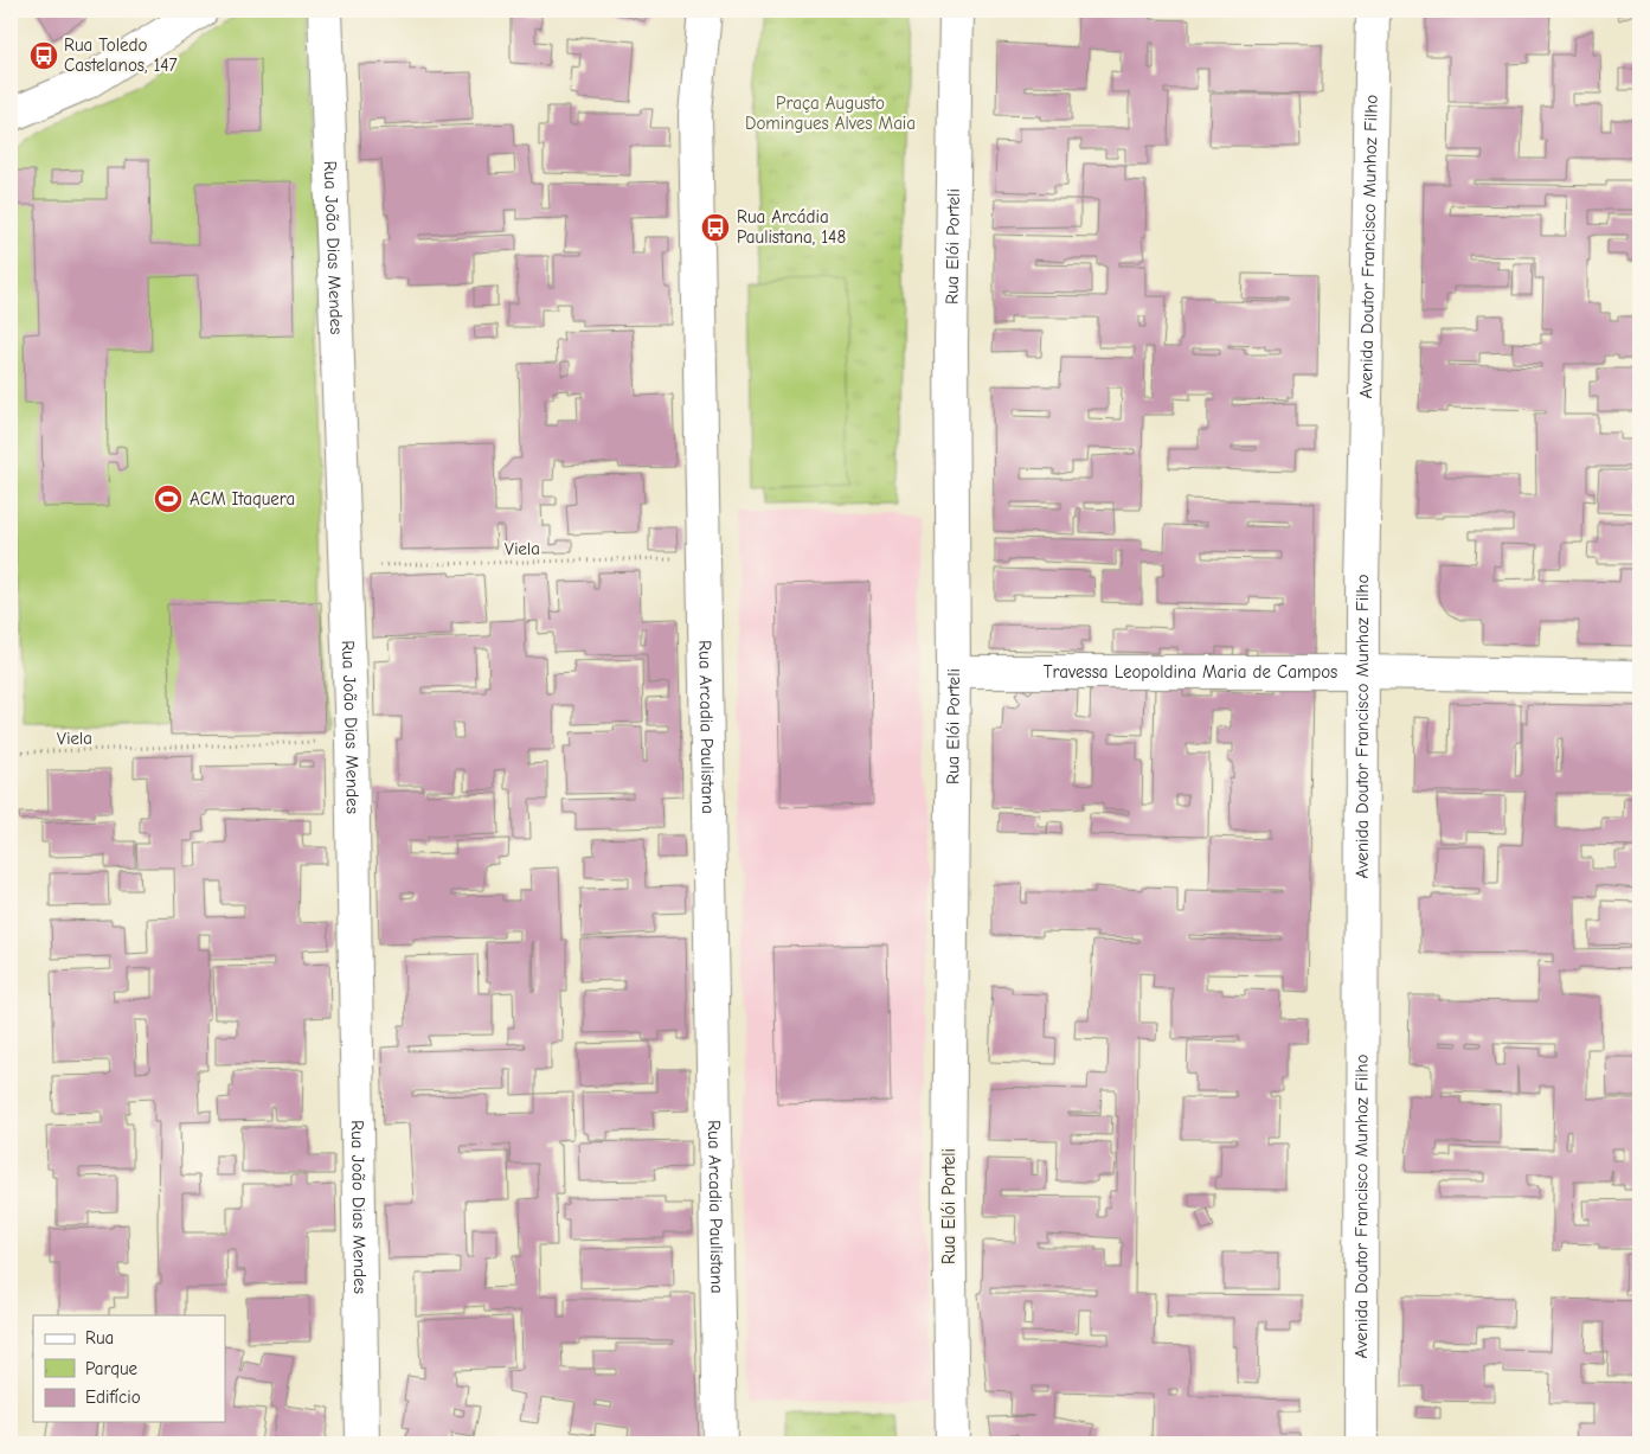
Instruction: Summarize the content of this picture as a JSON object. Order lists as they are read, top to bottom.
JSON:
{
  "streets": {
    "street": [
      "Rua João Dias Mendes",
      "Rua Elói Porteli",
      "Avenida Doutor Francisco Munhoz Filho",
      "Travessa Leopoldina Maria de Campos",
      "Rua Arcadia Paulistana"
    ],
    "path": ["Viela"]
  },
  "crossings": [
    ["Rua João Dias Mendes", "Viela"],
    ["Rua Elói Porteli", "Travessa Leopoldina Maria de Campos"],
    ["Avenida Doutor Francisco Munhoz Filho", "Travessa Leopoldina Maria de Campos"],
    ["Viela", "Rua Arcadia Paulistana"]
  ],
  "parks": ["Praça Augusto Domingues Alves Maia"],
  "places": {
    "bus stop": ["Rua Toledo Castelanos, 147", "Rua Arcádia Paulistana, 148"],
    "sports": ["ACM Itaquera"]
  },
  "legend": ["Rua", "Parque", "Edifício"]
}
